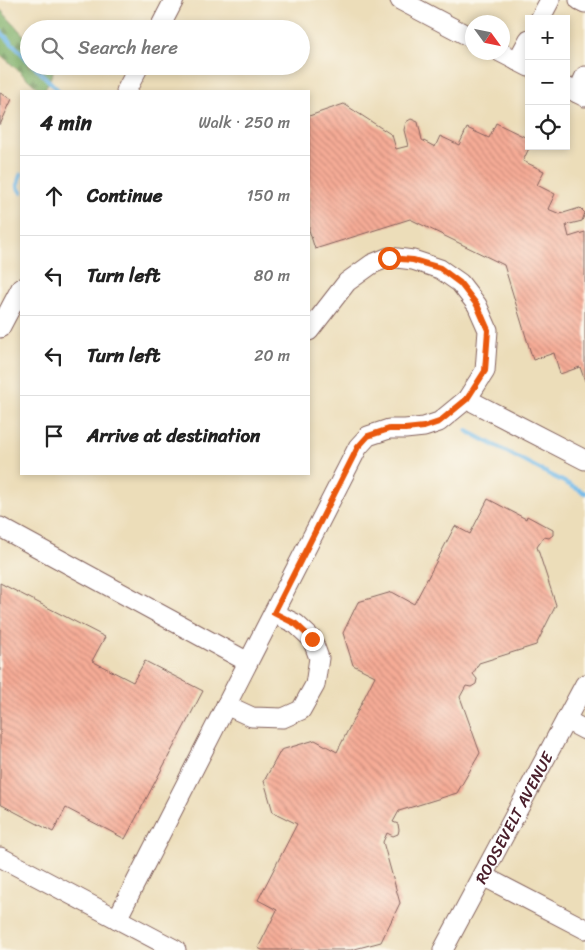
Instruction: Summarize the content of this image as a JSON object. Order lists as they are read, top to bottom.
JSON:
{
  "streets": {
    "street": ["ROOSEVELT AVENUE"]
  },
  "north": "bottom right",
  "page": {
    "map_buttons": ["+", "−"],
    "search": "Search here",
    "heading": ["4 min", "Walk · 250 m"],
    "list": [
      ["Continue", "150 m"],
      ["Turn left", "80 m"],
      ["Turn left", "20 m"],
      "Arrive at destination"
    ]
  }
}
